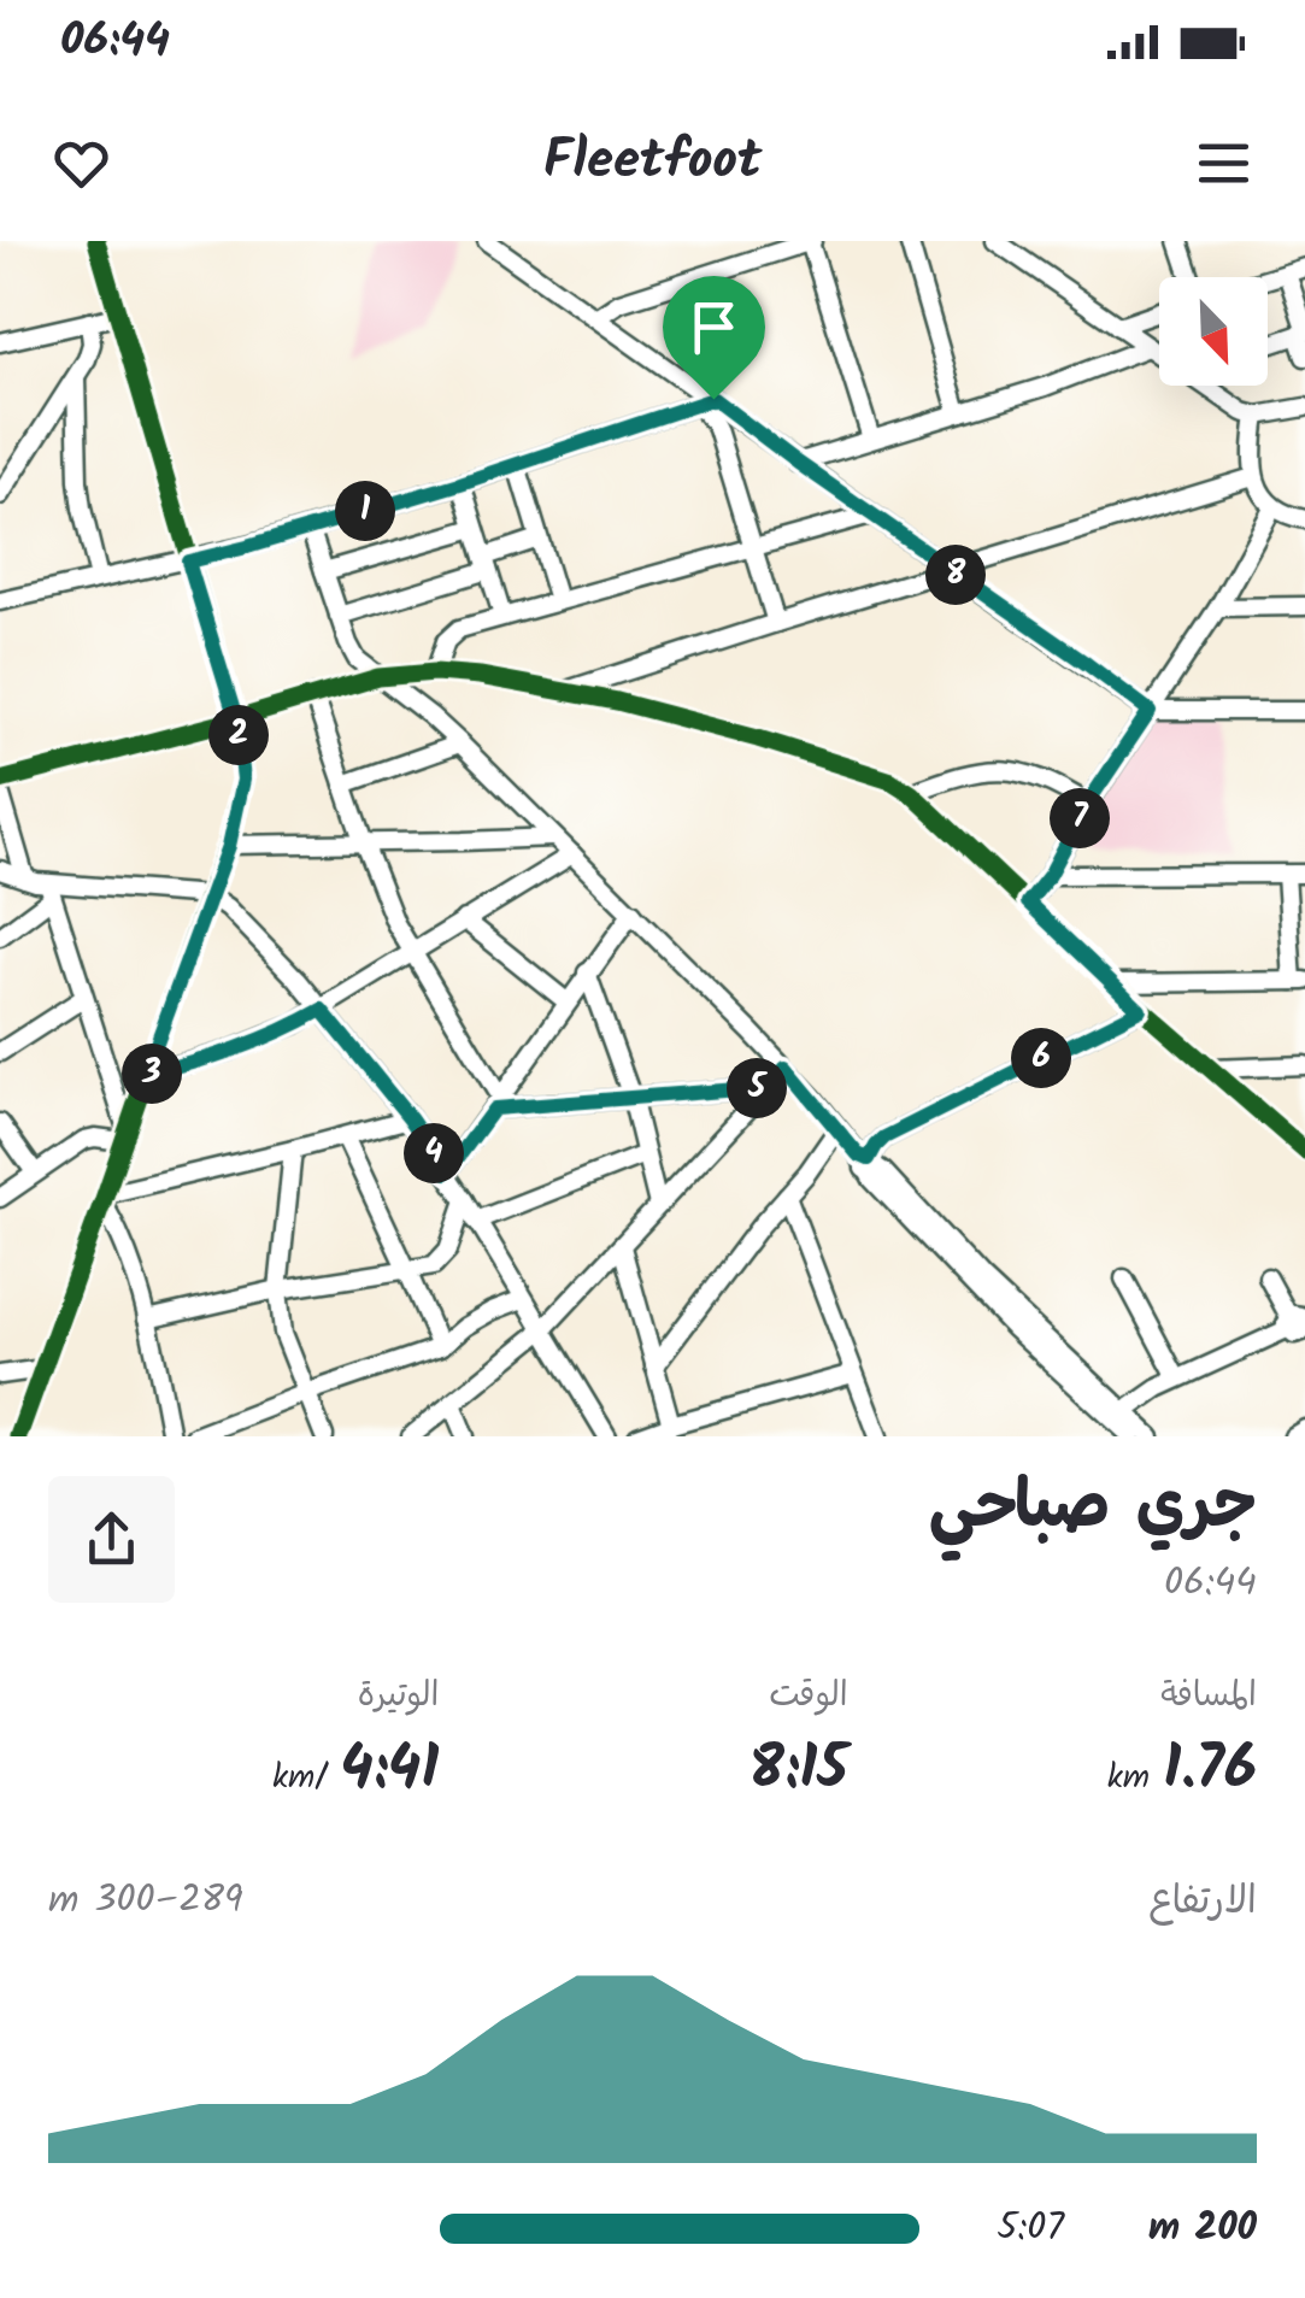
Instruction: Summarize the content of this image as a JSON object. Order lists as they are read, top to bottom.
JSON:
{
  "north": "bottom right",
  "page": {
    "status": "06:44",
    "header": "Fleetfoot",
    "pins": [
      "1",
      "8",
      "2",
      "7",
      "6",
      "3",
      "5",
      "4"
    ],
    "heading": ["جري صباحي", "06:44"],
    "stats": [
      ["المسافة", "1.76 km"],
      ["الوقت", "8:15"],
      ["الوتيرة", "4:41 /km"]
    ],
    "chart": ["الارتفاع", "289–300 m"],
    "list": [
      {
        "name": "200 m",
        "note": "5:07"
      }
    ]
  }
}
